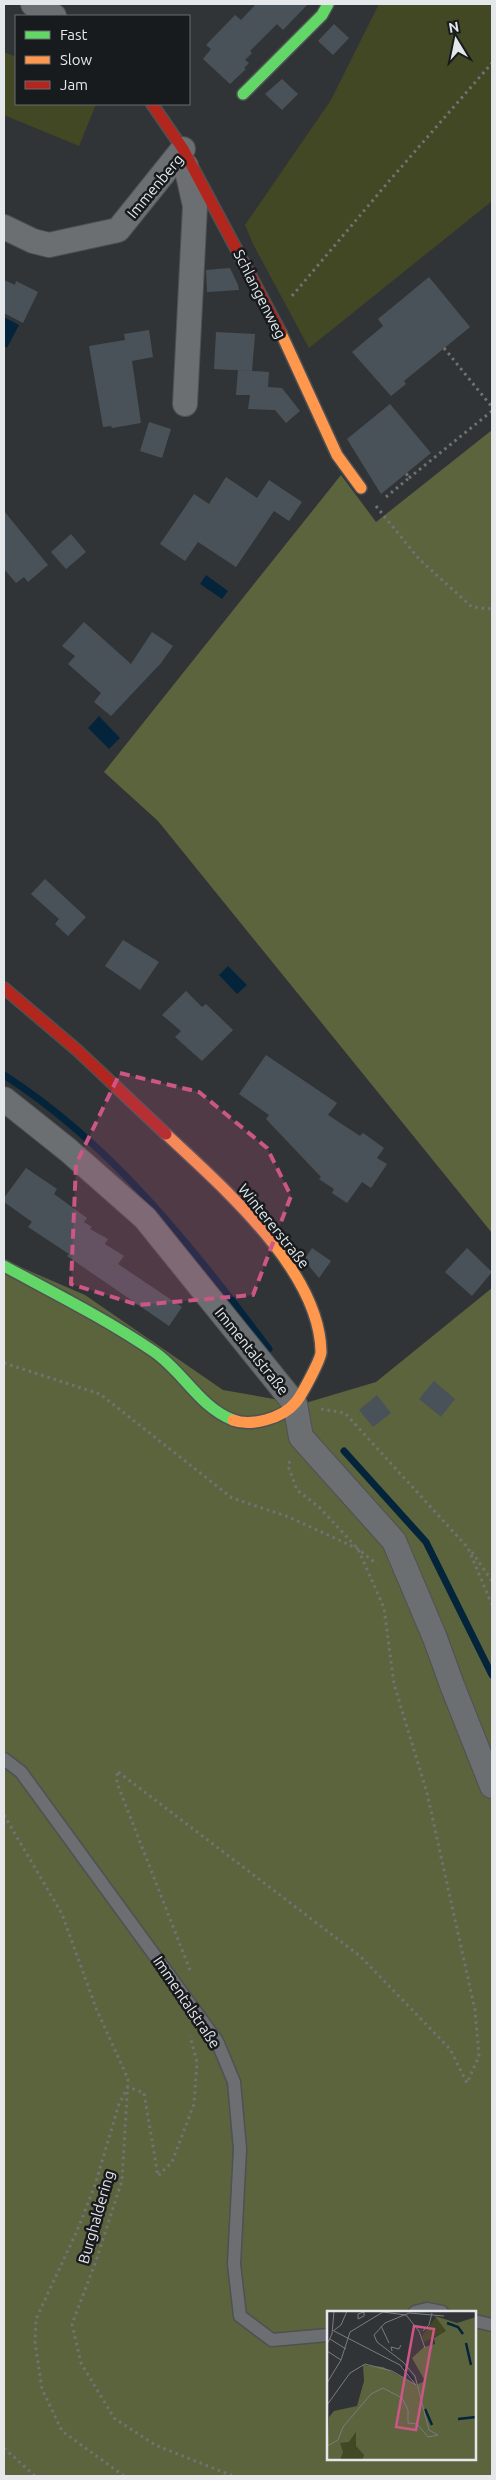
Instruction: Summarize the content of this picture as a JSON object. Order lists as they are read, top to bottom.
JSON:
{
  "streets": {
    "street": [
      "Immenberg",
      "Schlangenweg",
      "Wintererstraße",
      "Immentalstraße"
    ],
    "path": ["Burghaldering"]
  },
  "crossings": [
    ["Immenberg", "Schlangenweg"],
    ["Wintererstraße", "Immentalstraße"]
  ],
  "legend": ["Fast", "Slow", "Jam"],
  "north": "top"
}
